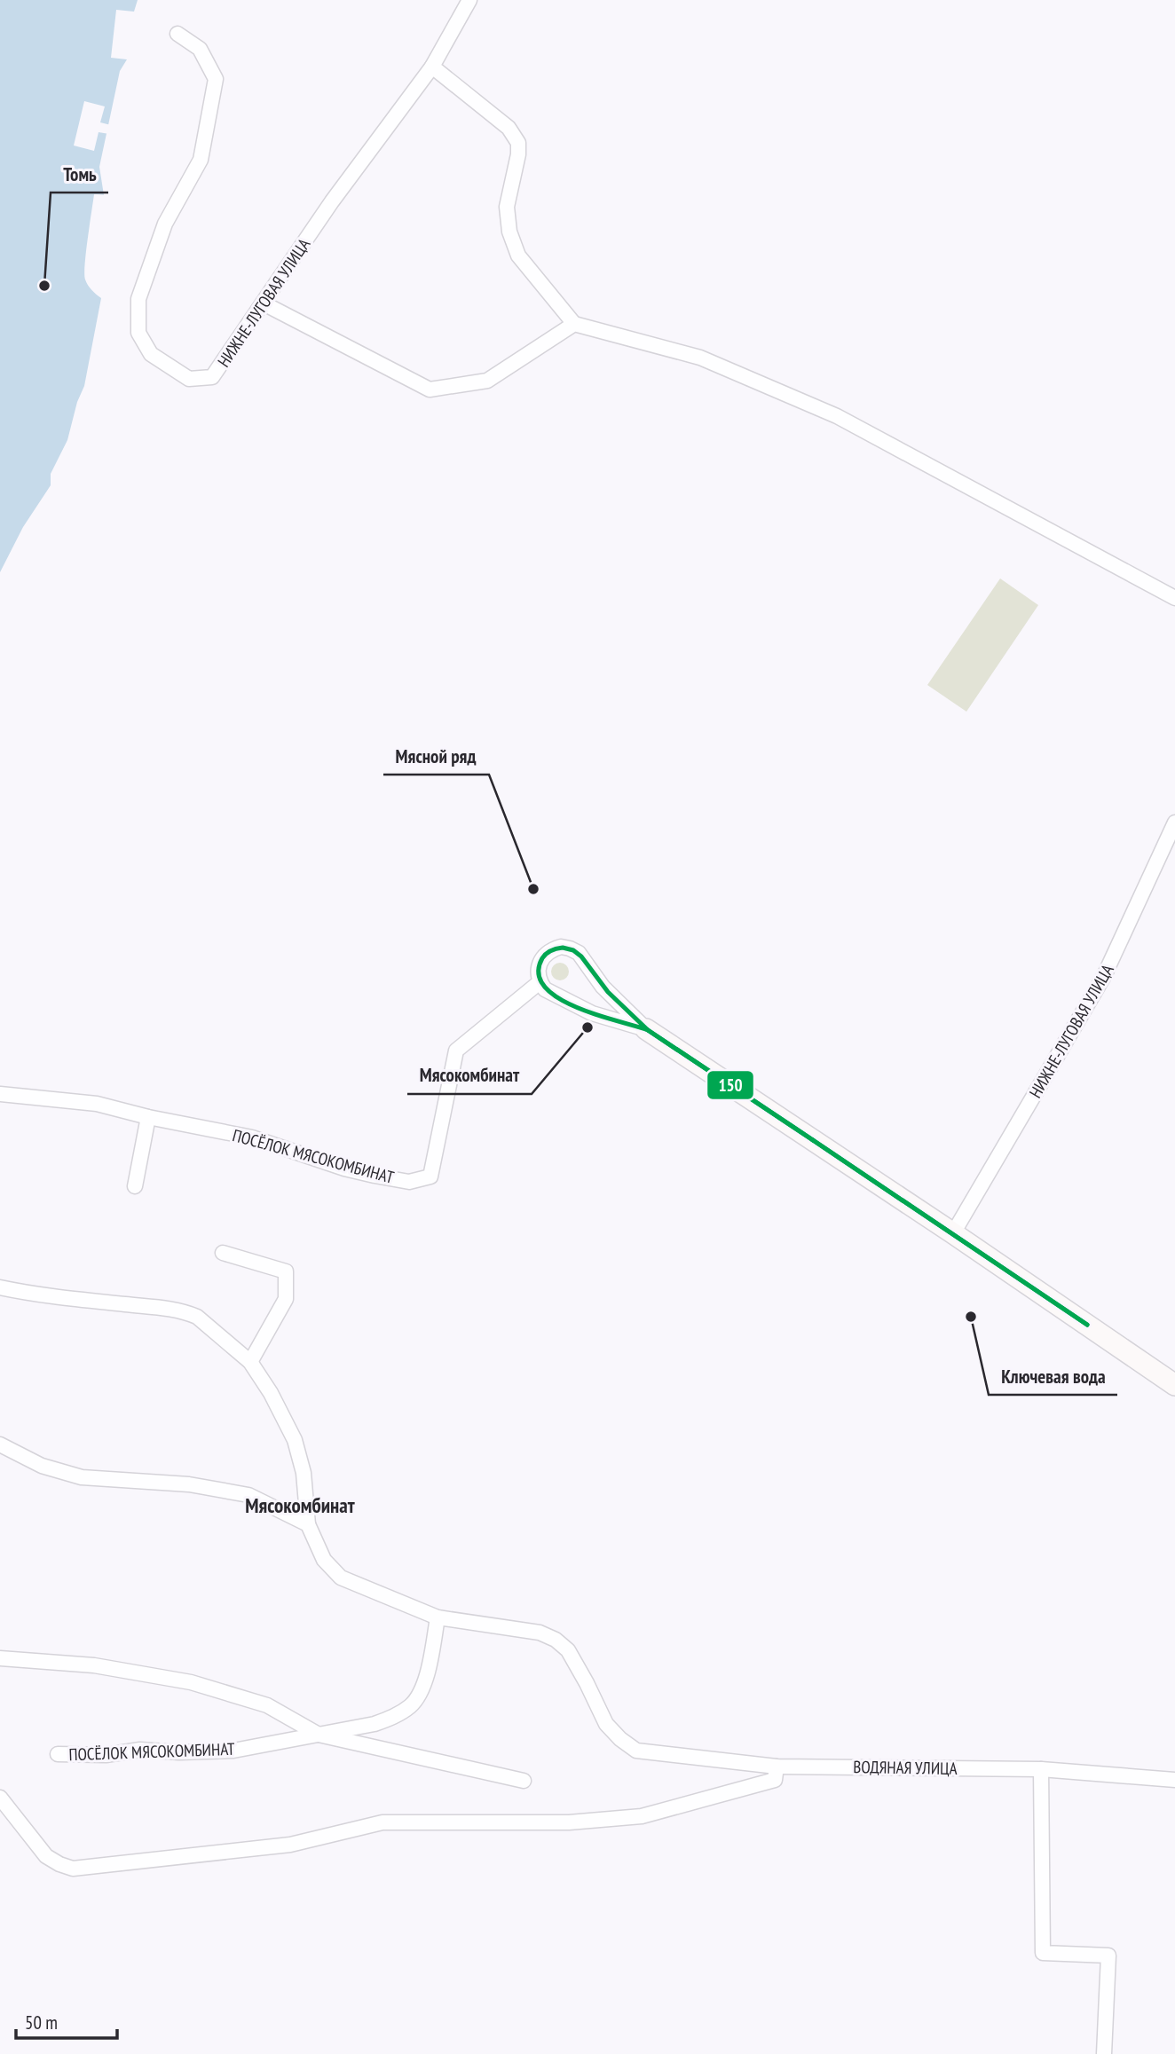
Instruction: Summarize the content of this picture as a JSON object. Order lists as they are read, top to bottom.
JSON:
{
  "streets": {
    "street": ["НИЖНЕ-ЛУГОВАЯ УЛИЦА", "ПОСЁЛОК МЯСОКОМБИНАТ", "ВОДЯНАЯ УЛИЦА"]
  },
  "crossings": [
    ["ПОСЁЛОК МЯСОКОМБИНАТ", "ВОДЯНАЯ УЛИЦА"]
  ],
  "districts": ["Мясокомбинат"],
  "places": [
    "Томь",
    "Мясной ряд",
    "Мясокомбинат",
    "Ключевая вода"
  ],
  "lines": ["transit line 150"],
  "scale_bar": "50 m"
}
